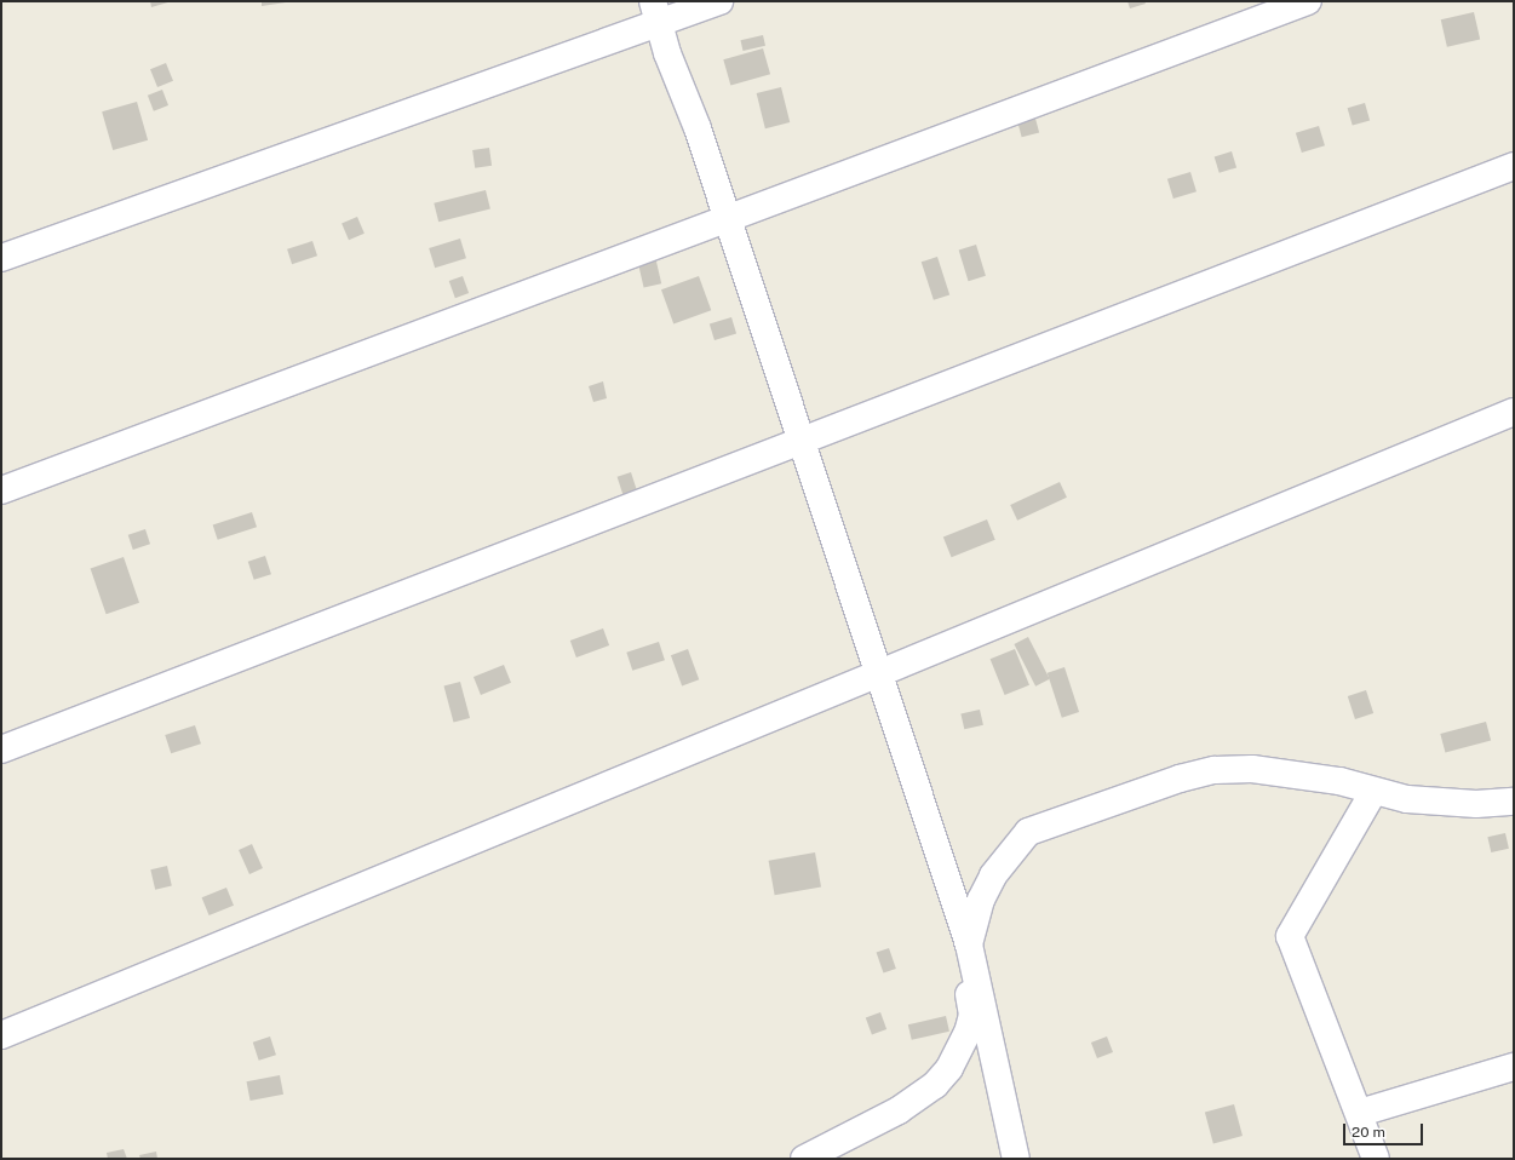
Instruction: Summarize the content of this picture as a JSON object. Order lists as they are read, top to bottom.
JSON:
{
  "scale_bar": "20 m"
}
